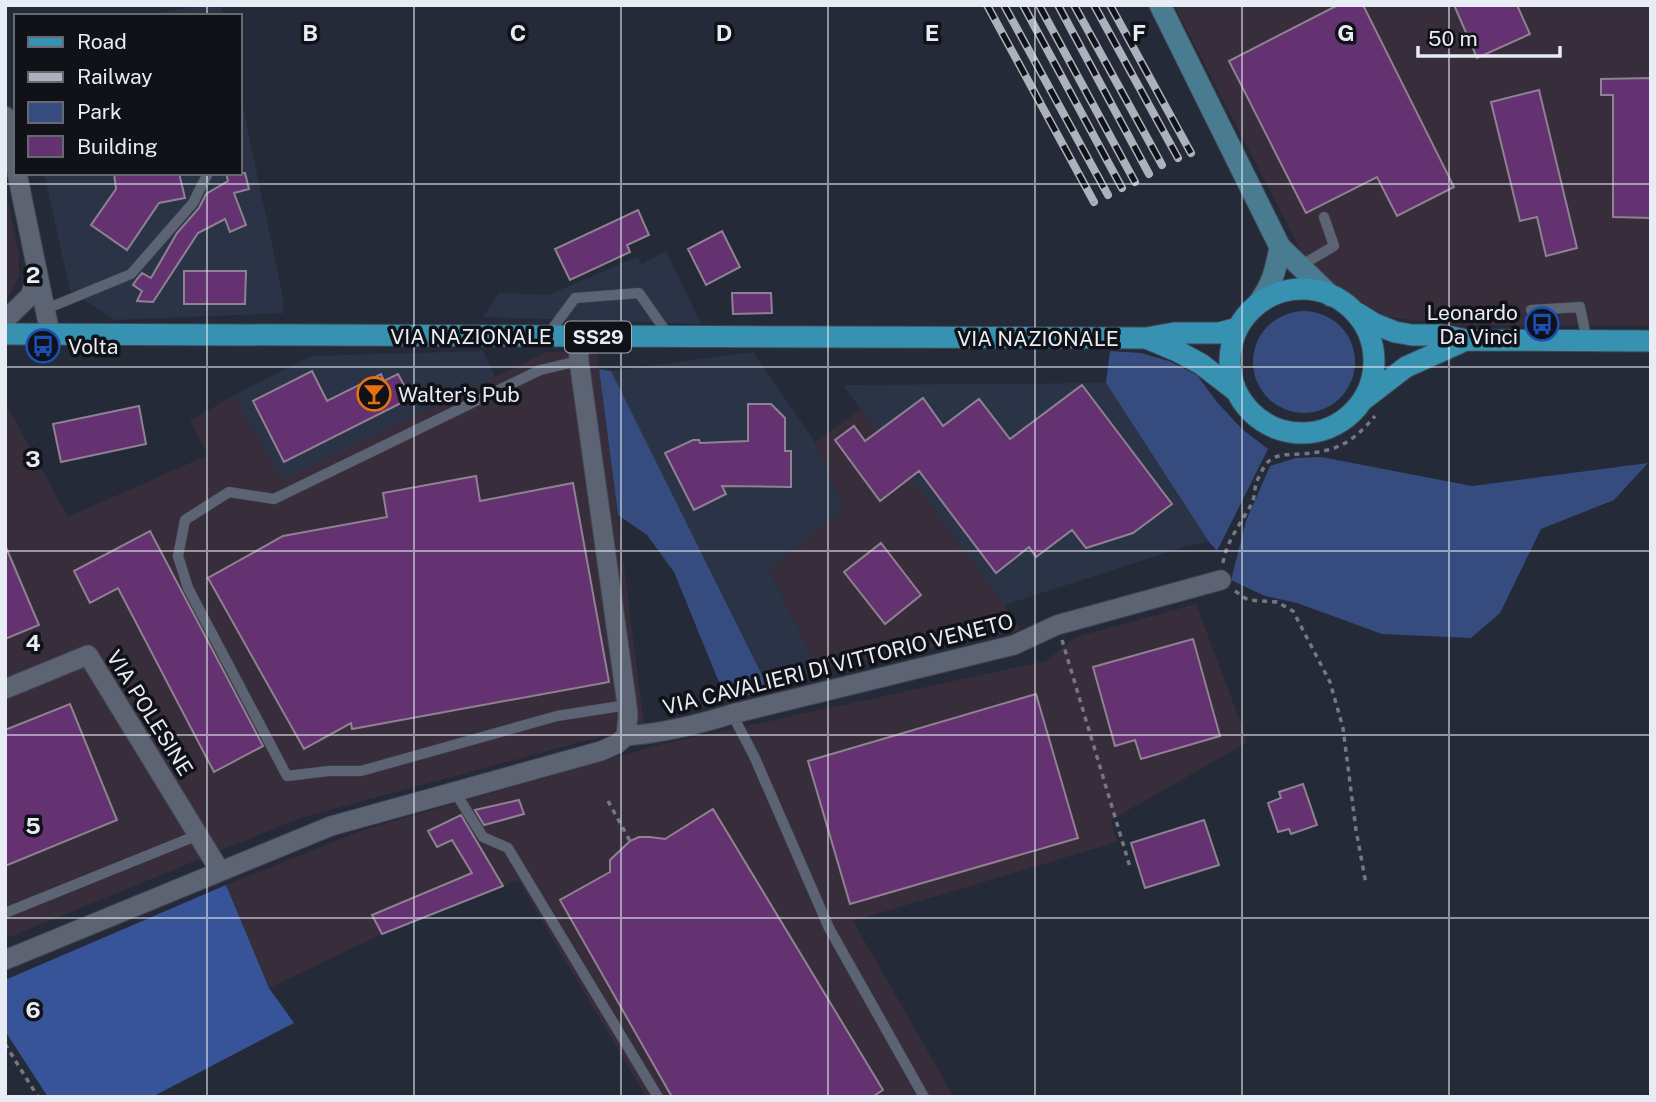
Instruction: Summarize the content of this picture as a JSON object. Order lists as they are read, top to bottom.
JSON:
{
  "streets": {
    "main road": ["VIA NAZIONALE", "SS29"],
    "street": ["VIA CAVALIERI DI VITTORIO VENETO", "VIA POLESINE"]
  },
  "crossings": [
    ["VIA CAVALIERI DI VITTORIO VENETO", "VIA POLESINE"]
  ],
  "places": {
    "bus stop": ["Leonardo Da Vinci", "Volta"],
    "bar": ["Walter's Pub"]
  },
  "legend": [
    "Road",
    "Railway",
    "Park",
    "Building"
  ],
  "scale_bar": "50 m",
  "grid": {
    "columns": [
      "B",
      "C",
      "D",
      "E",
      "F",
      "G"
    ],
    "rows": [
      "2",
      "3",
      "4",
      "5",
      "6"
    ]
  }
}
